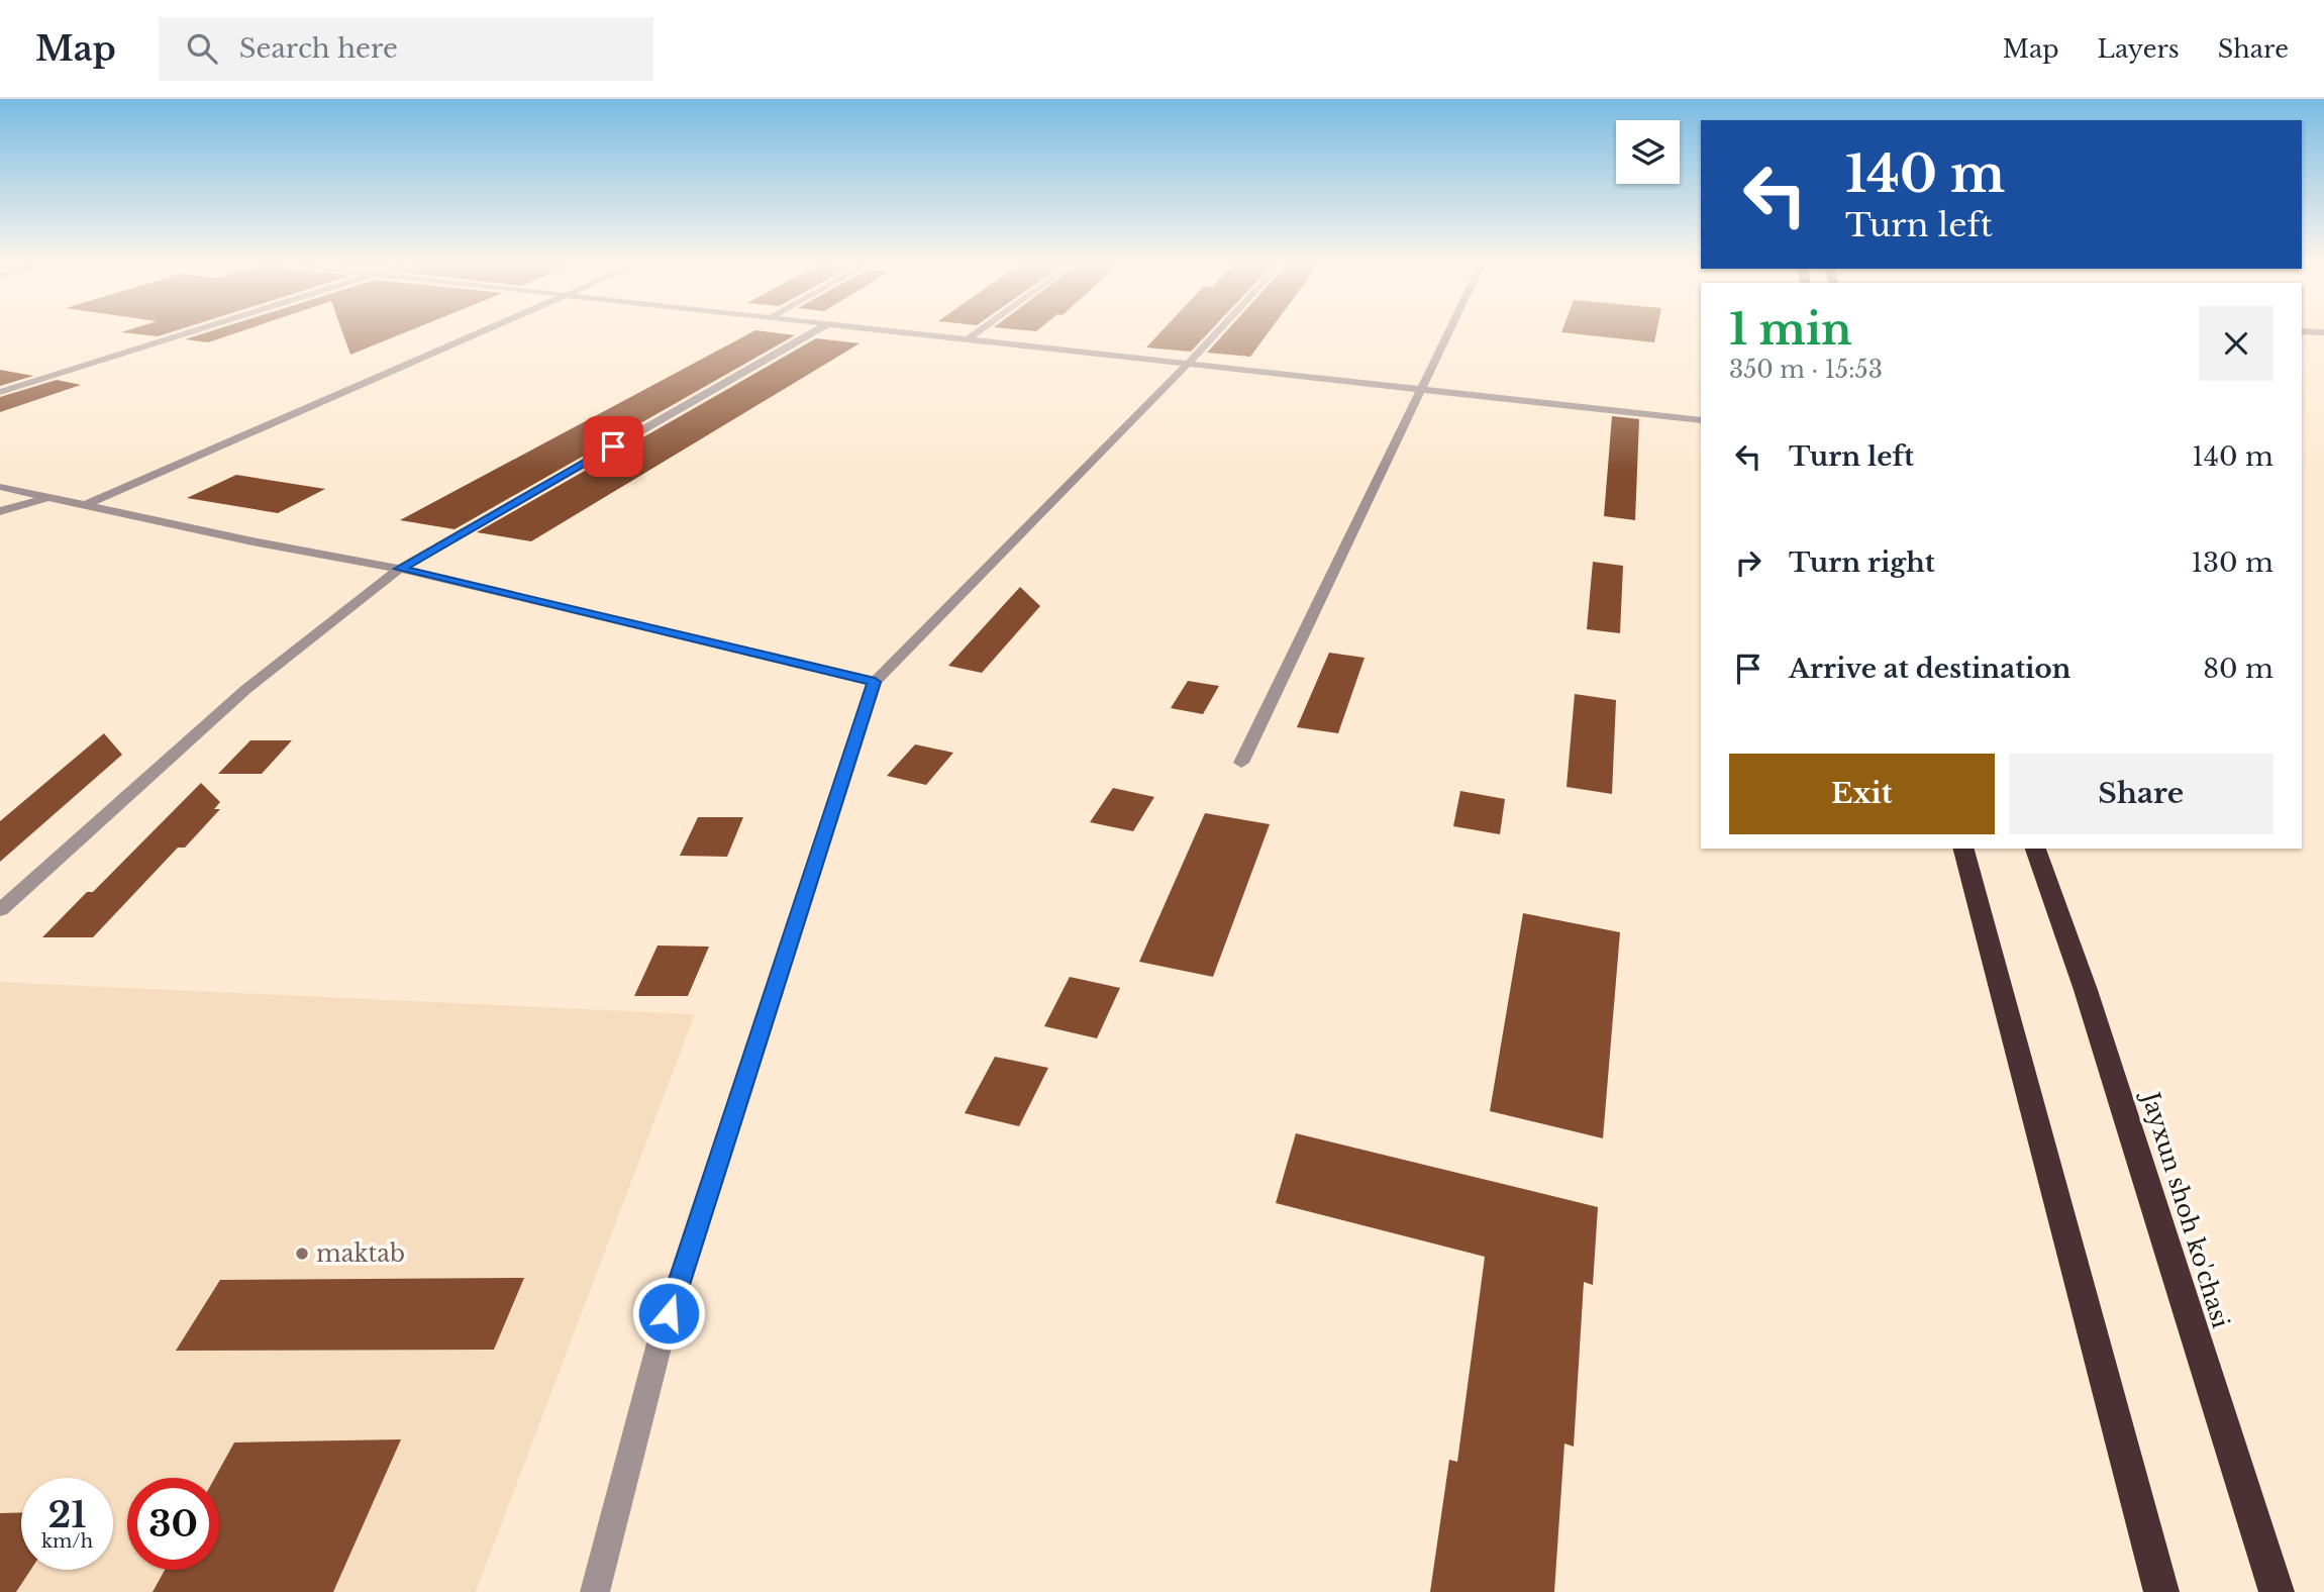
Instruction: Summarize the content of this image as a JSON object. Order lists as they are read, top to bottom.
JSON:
{
  "streets": {
    "highway": ["Jayxun shoh ko'chasi"]
  },
  "places": ["maktab"],
  "page": {
    "header": "Map",
    "search": "Search here",
    "nav": ["Map", "Layers", "Share"],
    "turn": ["140 m", "Turn left"],
    "heading": ["1 min", "350 m · 15:53"],
    "list": [
      {
        "name": "Turn left",
        "value": "140 m"
      },
      {
        "name": "Turn right",
        "value": "130 m"
      },
      {
        "name": "Arrive at destination",
        "value": "80 m"
      }
    ],
    "buttons": ["Exit", "Share"],
    "speed": "21 km/h",
    "limit": "30"
  }
}
